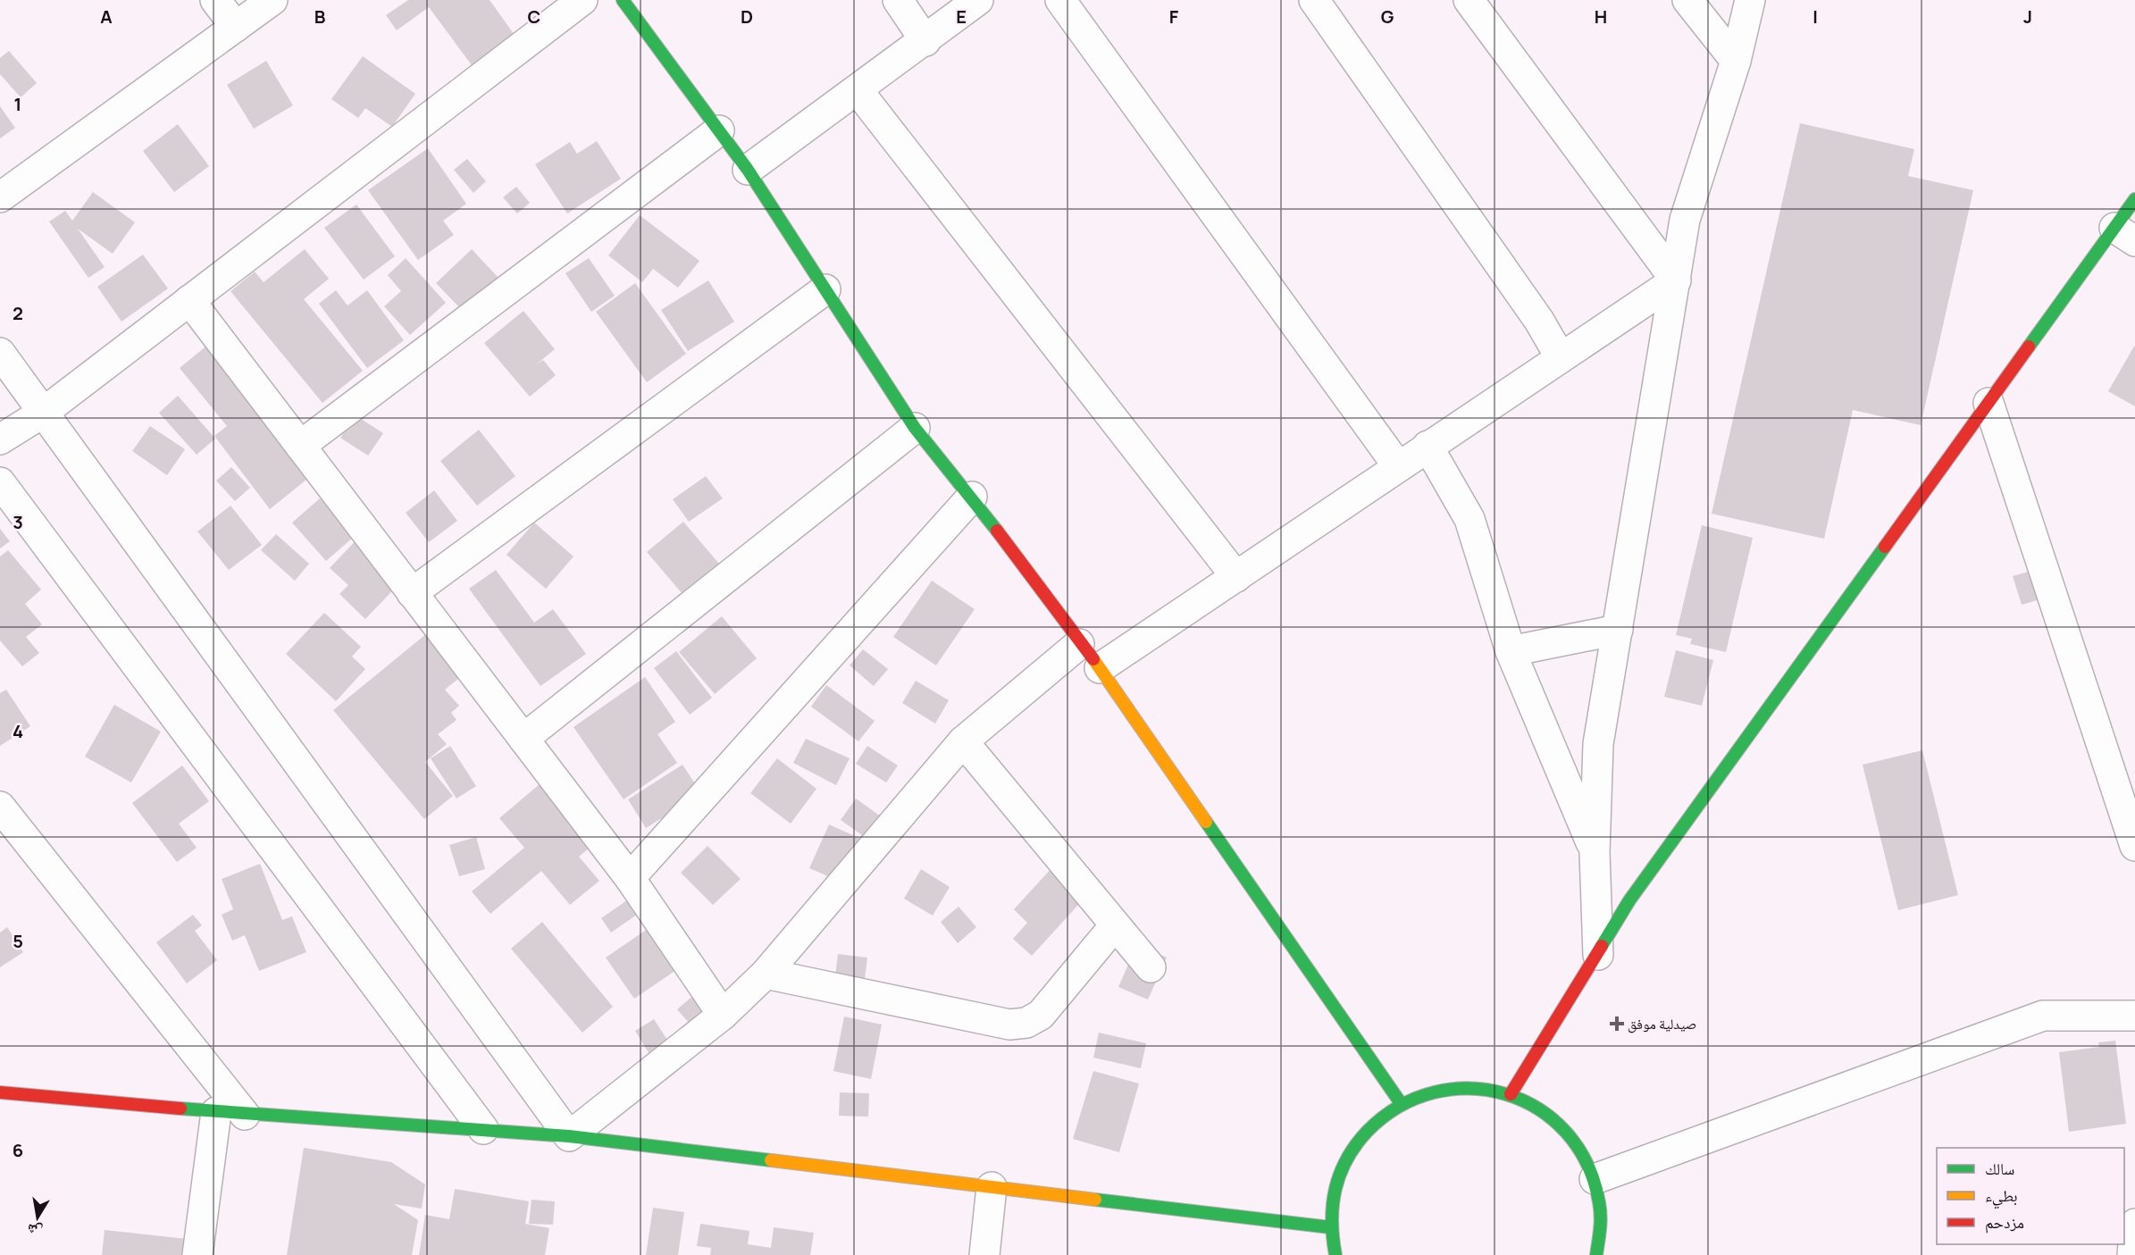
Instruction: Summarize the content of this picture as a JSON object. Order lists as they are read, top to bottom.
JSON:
{
  "places": {
    "health": ["صيدلية موفق"]
  },
  "legend": ["سالك", "بطيء", "مزدحم"],
  "north": "bottom",
  "grid": {
    "columns": [
      "A",
      "B",
      "C",
      "D",
      "E",
      "F",
      "G",
      "H",
      "I",
      "J"
    ],
    "rows": [
      "1",
      "2",
      "3",
      "4",
      "5",
      "6"
    ]
  }
}
